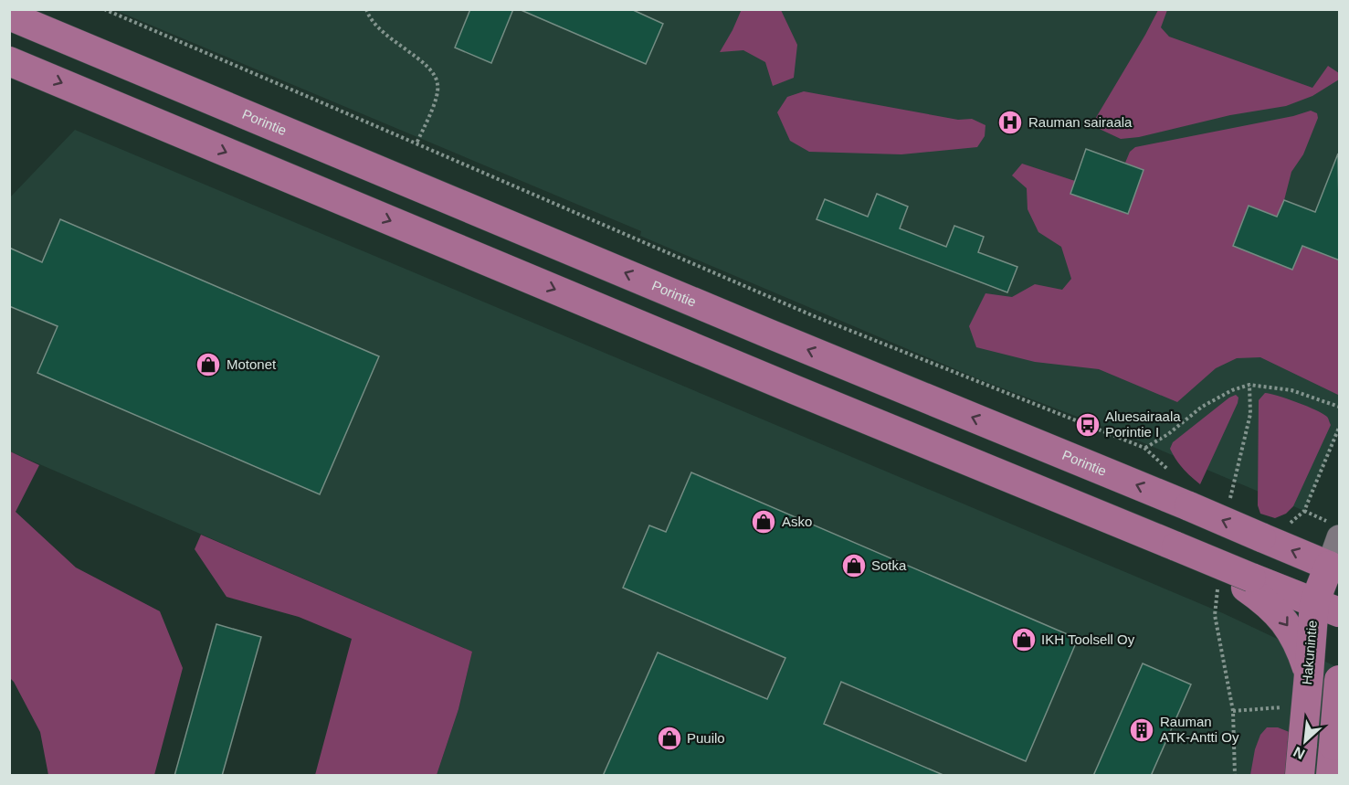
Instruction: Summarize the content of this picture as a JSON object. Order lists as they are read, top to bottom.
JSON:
{
  "streets": {
    "highway": ["Porintie", "Hakunintie"]
  },
  "crossings": [
    ["Porintie", "Hakunintie"]
  ],
  "places": {
    "hospital": ["Rauman sairaala"],
    "shop": [
      "Motonet",
      "Asko",
      "Sotka",
      "IKH Toolsell Oy",
      "Puuilo"
    ],
    "bus stop": ["Aluesairaala Porintie I"],
    "building": ["Rauman ATK-Antti Oy"]
  },
  "north": "bottom left"
}
